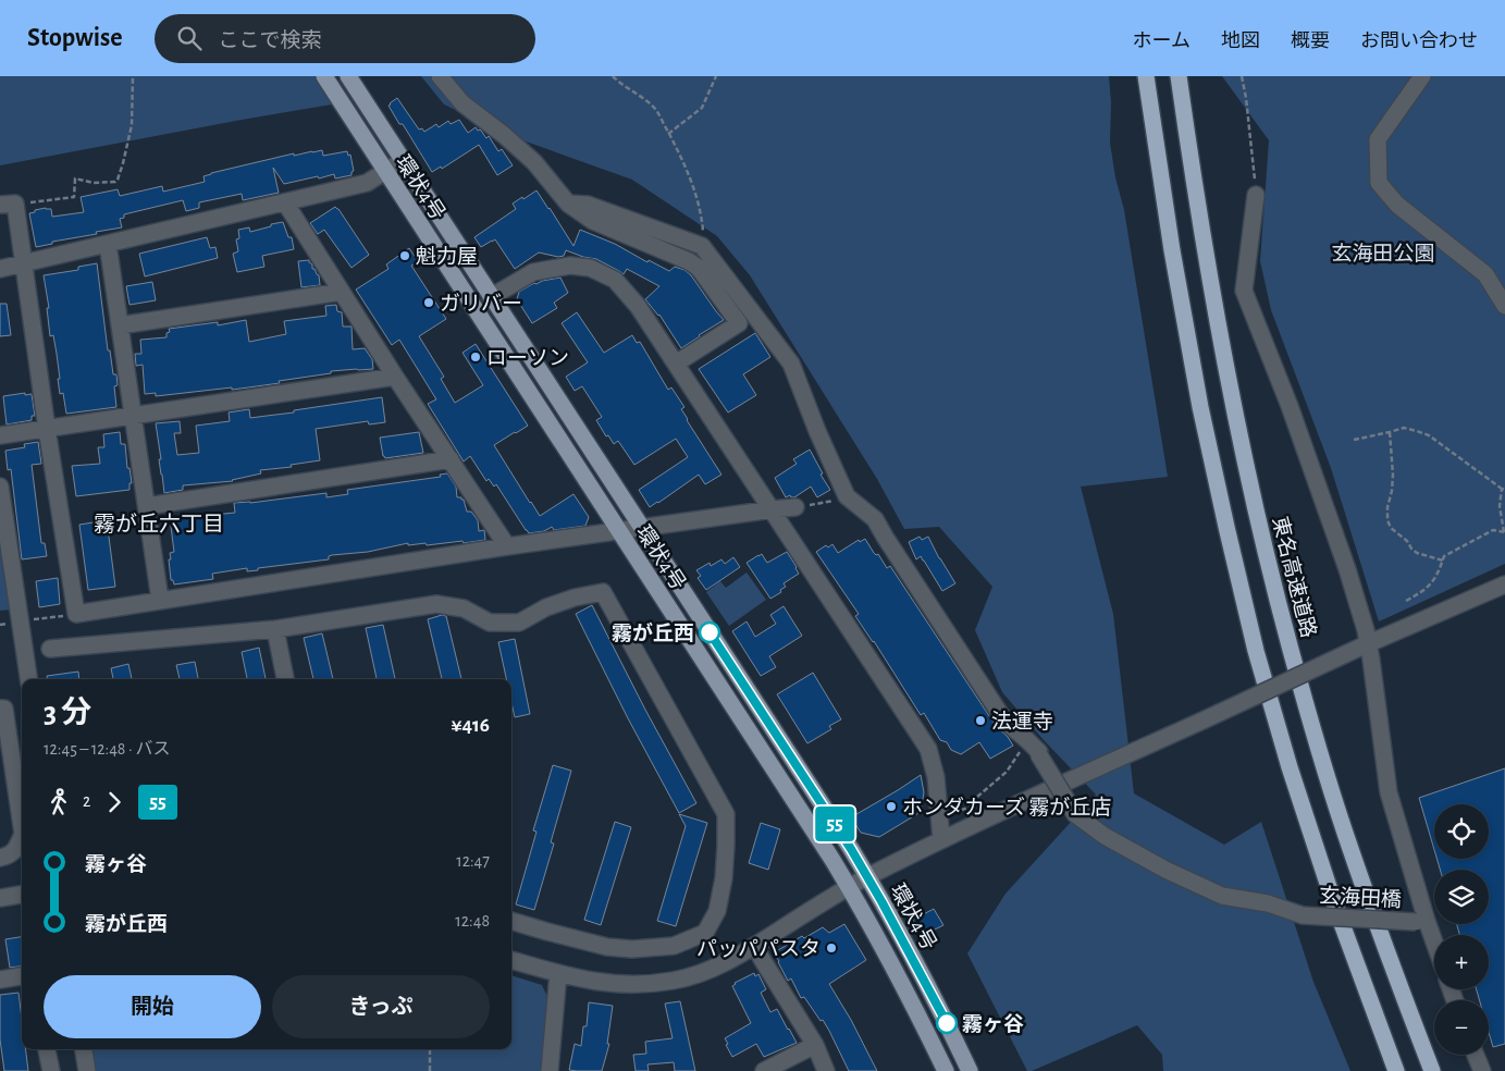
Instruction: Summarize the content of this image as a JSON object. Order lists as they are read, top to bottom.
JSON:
{
  "streets": {
    "highway": ["東名高速道路"],
    "main road": ["環状4号"],
    "street": ["玄海田橋"]
  },
  "districts": ["霧が丘六丁目"],
  "parks": ["玄海田公園"],
  "places": [
    "魁力屋",
    "ガリバー",
    "ローソン",
    "霧が丘西",
    "法運寺",
    "ホンダカーズ 霧が丘店",
    "パッパパスタ",
    "霧ヶ谷"
  ],
  "lines": ["bus line 55"],
  "page": {
    "header": "Stopwise",
    "search": "ここで検索",
    "nav": [
      "ホーム",
      "地図",
      "概要",
      "お問い合わせ"
    ],
    "on_map": "55",
    "heading": ["3 分", "12:45 – 12:48 · バス", "¥416"],
    "legs": ["2", "55"],
    "map_buttons": ["+", "−"],
    "list": [
      {
        "name": "霧ヶ谷",
        "value": "12:47"
      },
      {
        "name": "霧が丘西",
        "value": "12:48"
      }
    ],
    "buttons": ["開始", "きっぷ"]
  }
}
